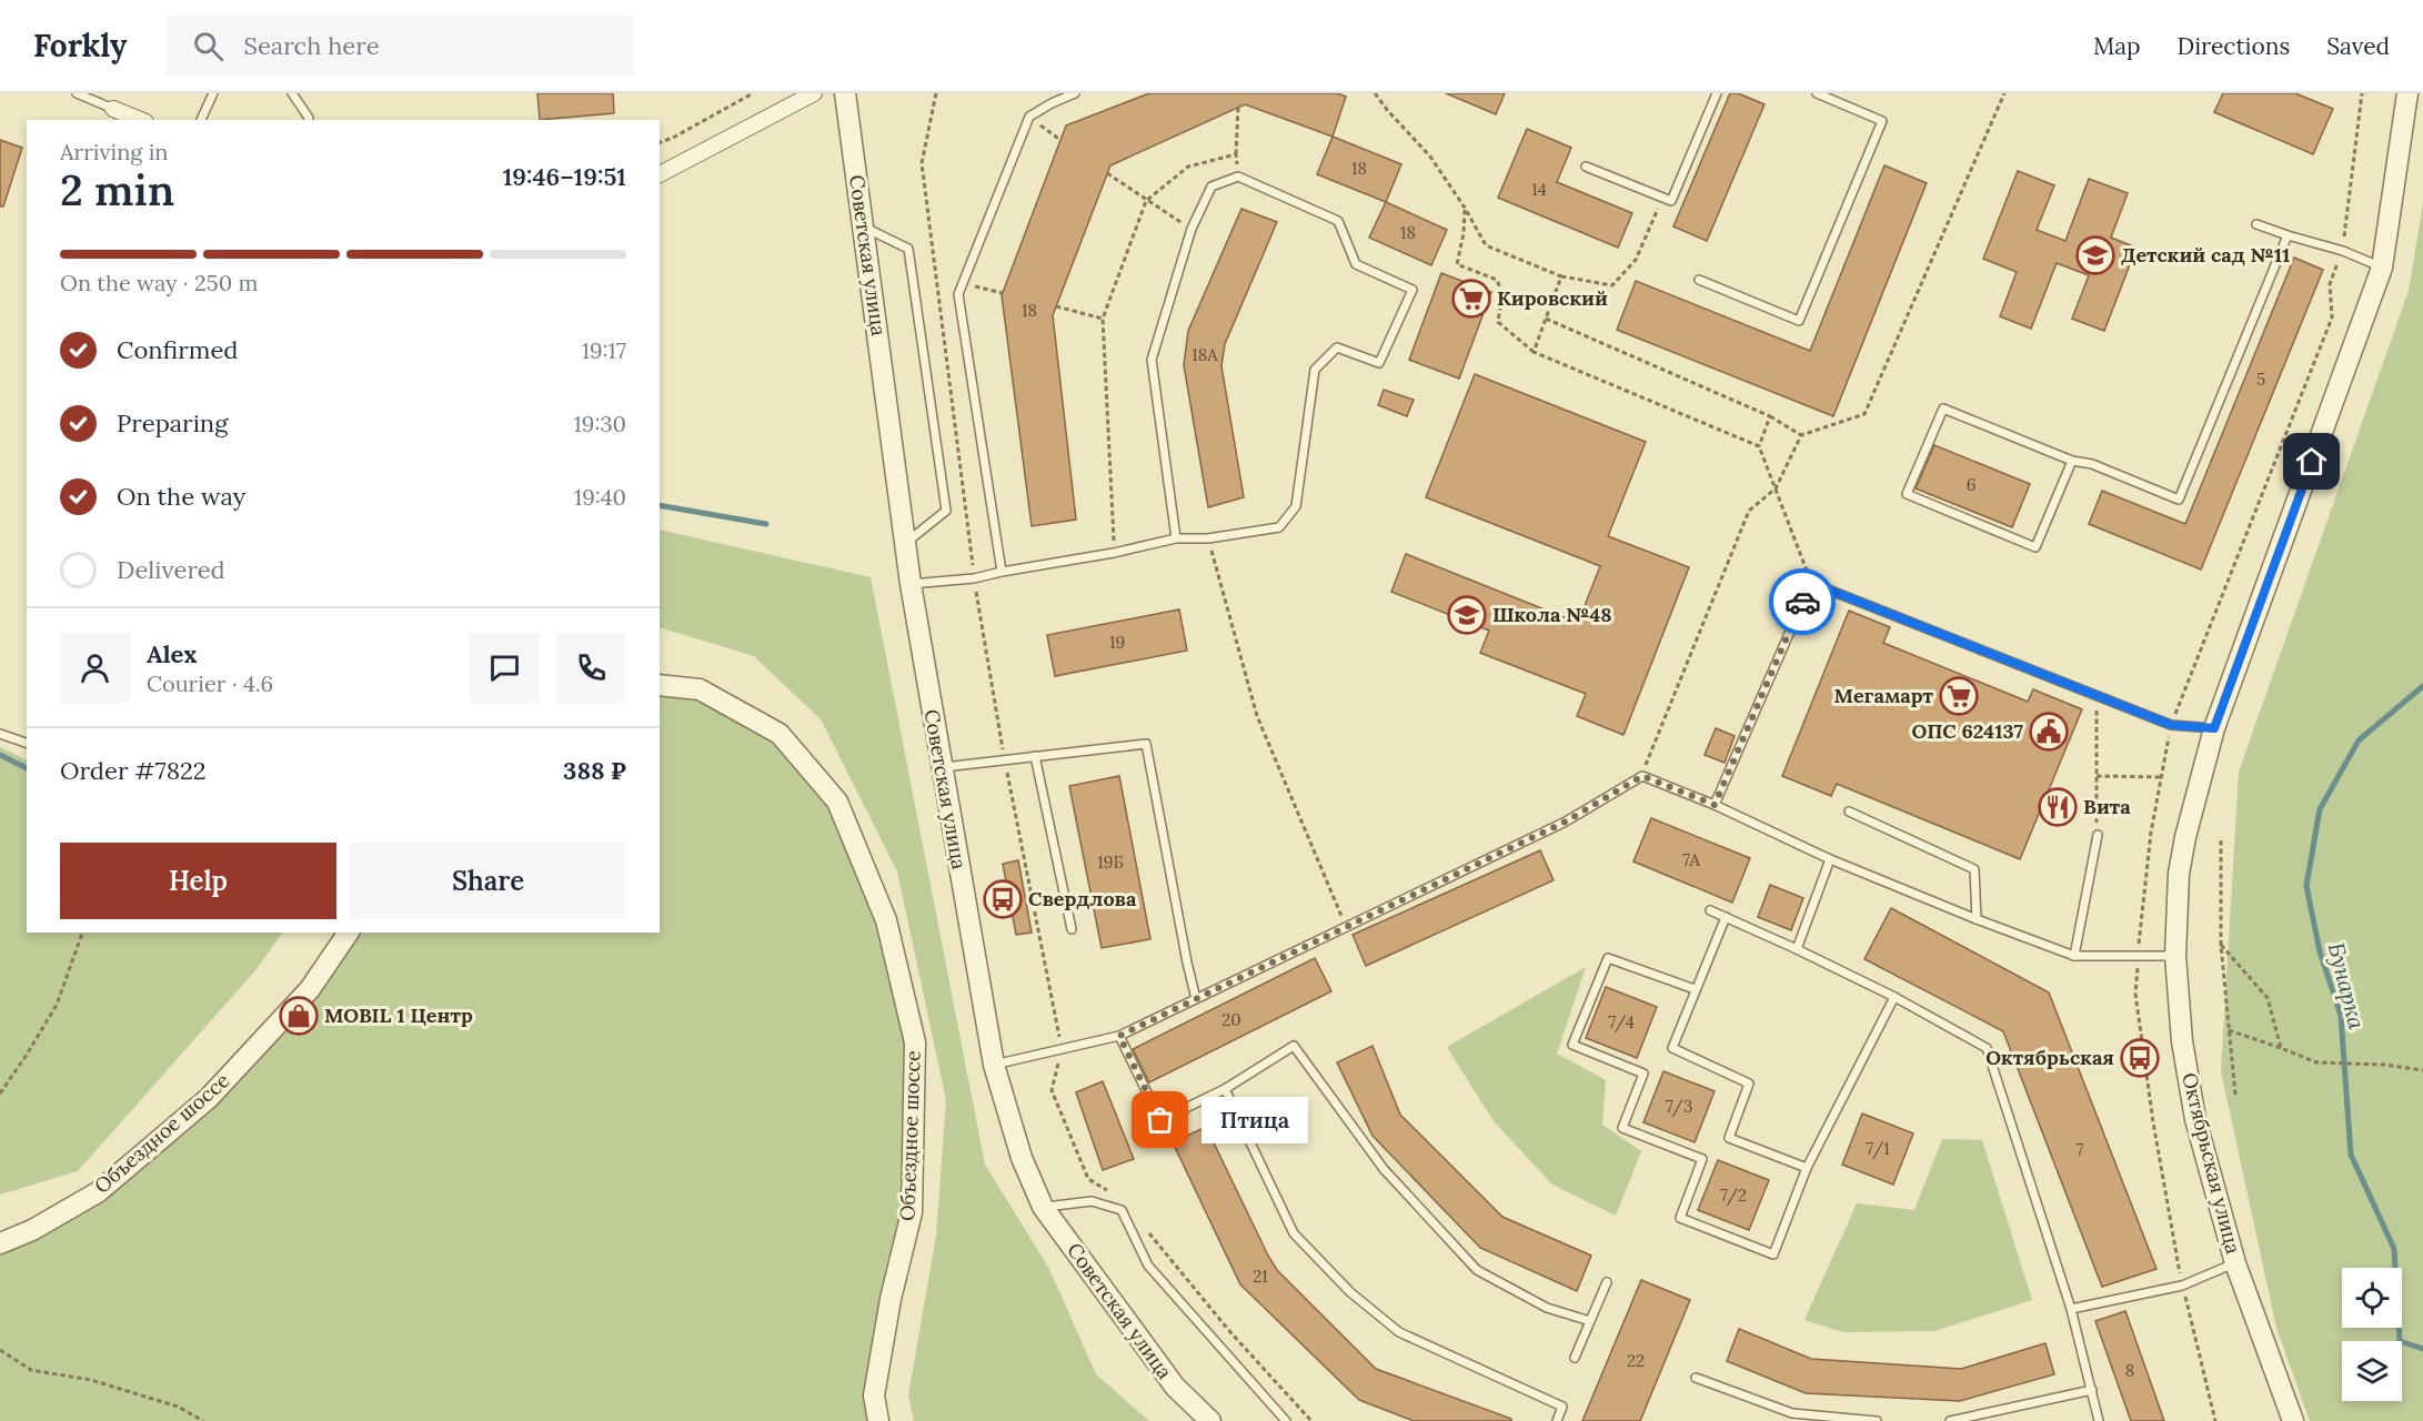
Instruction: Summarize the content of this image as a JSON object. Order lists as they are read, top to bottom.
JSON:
{
  "streets": {
    "street": ["Советская улица", "Объездное шоссе", "Октябрьская улица"]
  },
  "water": ["Бунарка"],
  "places": {
    "school or university": ["Детский сад №11", "Школа №48"],
    "supermarket": ["Кировский", "Мегамарт"],
    "public building": ["ОПС 624137"],
    "restaurant": ["Вита"],
    "bus stop": ["Свердлова", "Октябрьская"],
    "shop": ["MOBIL 1 Центр"],
    "other": ["Птица"]
  },
  "house_numbers": [
    "18",
    "14",
    "18",
    "18",
    "18А",
    "5",
    "6",
    "19",
    "7А",
    "19Б",
    "20",
    "7/4",
    "7/3",
    "7/1",
    "7",
    "7/2",
    "21",
    "22",
    "8"
  ],
  "page": {
    "header": "Forkly",
    "search": "Search here",
    "nav": ["Map", "Directions", "Saved"],
    "heading": ["2 min", "Arriving in", "19:46–19:51"],
    "panel": [
      "Alex",
      "Courier · 4.6",
      "Order #7822",
      "388 ₽"
    ],
    "bar": "On the way · 250 m",
    "list": [
      ["Confirmed", "19:17"],
      ["Preparing", "19:30"],
      ["On the way", "19:40"],
      "Delivered"
    ],
    "buttons": ["Help", "Share"],
    "bubble": "Птица"
  }
}
